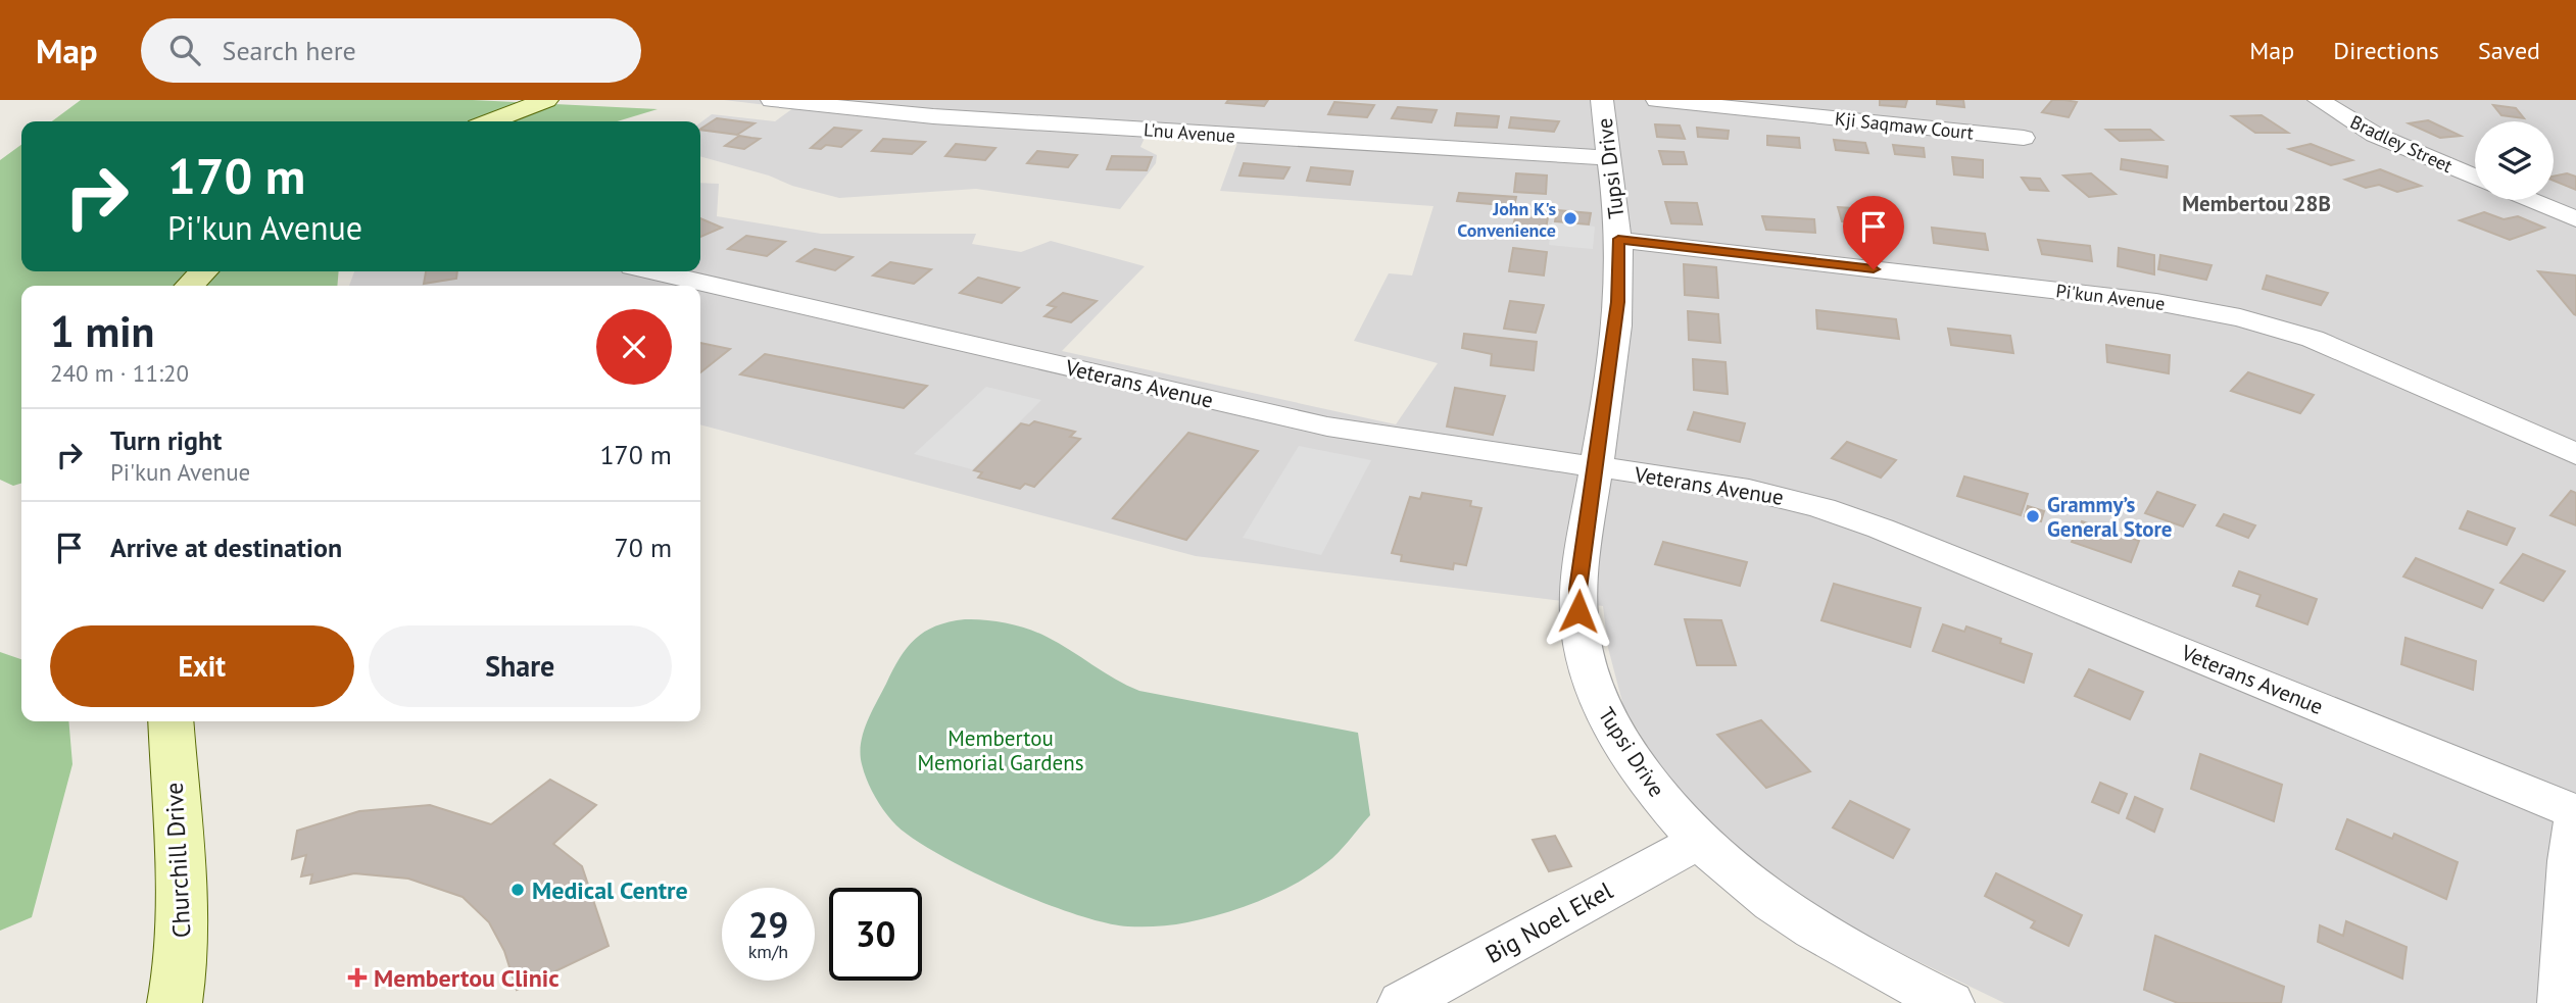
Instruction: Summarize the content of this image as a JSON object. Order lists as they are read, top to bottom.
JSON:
{
  "streets": {
    "main road": ["Churchill Drive"],
    "street": [
      "Kji Saqmaw Court",
      "L'nu Avenue",
      "Bradley Street",
      "Tupsi Drive",
      "Pi'kun Avenue",
      "Veterans Avenue",
      "Big Noel Ekel"
    ]
  },
  "crossings": [
    ["L'nu Avenue", "Tupsi Drive"],
    ["Tupsi Drive", "Pi'kun Avenue"],
    ["Tupsi Drive", "Veterans Avenue"],
    ["Tupsi Drive", "Big Noel Ekel"]
  ],
  "districts": ["Membertou 28B"],
  "parks": ["Membertou Memorial Gardens"],
  "places": {
    "other": ["John K's Convenience", "Grammy’s General Store", "Medical Centre"],
    "health": ["Membertou Clinic"]
  },
  "page": {
    "header": "Map",
    "search": "Search here",
    "nav": ["Map", "Directions", "Saved"],
    "turn": ["170 m", "Pi'kun Avenue"],
    "heading": ["1 min", "240 m · 11:20"],
    "list": [
      {
        "name": "Turn right",
        "note": "Pi'kun Avenue",
        "value": "170 m"
      },
      {
        "name": "Arrive at destination",
        "value": "70 m"
      }
    ],
    "buttons": ["Exit", "Share"],
    "speed": "29 km/h",
    "limit": "30"
  }
}
